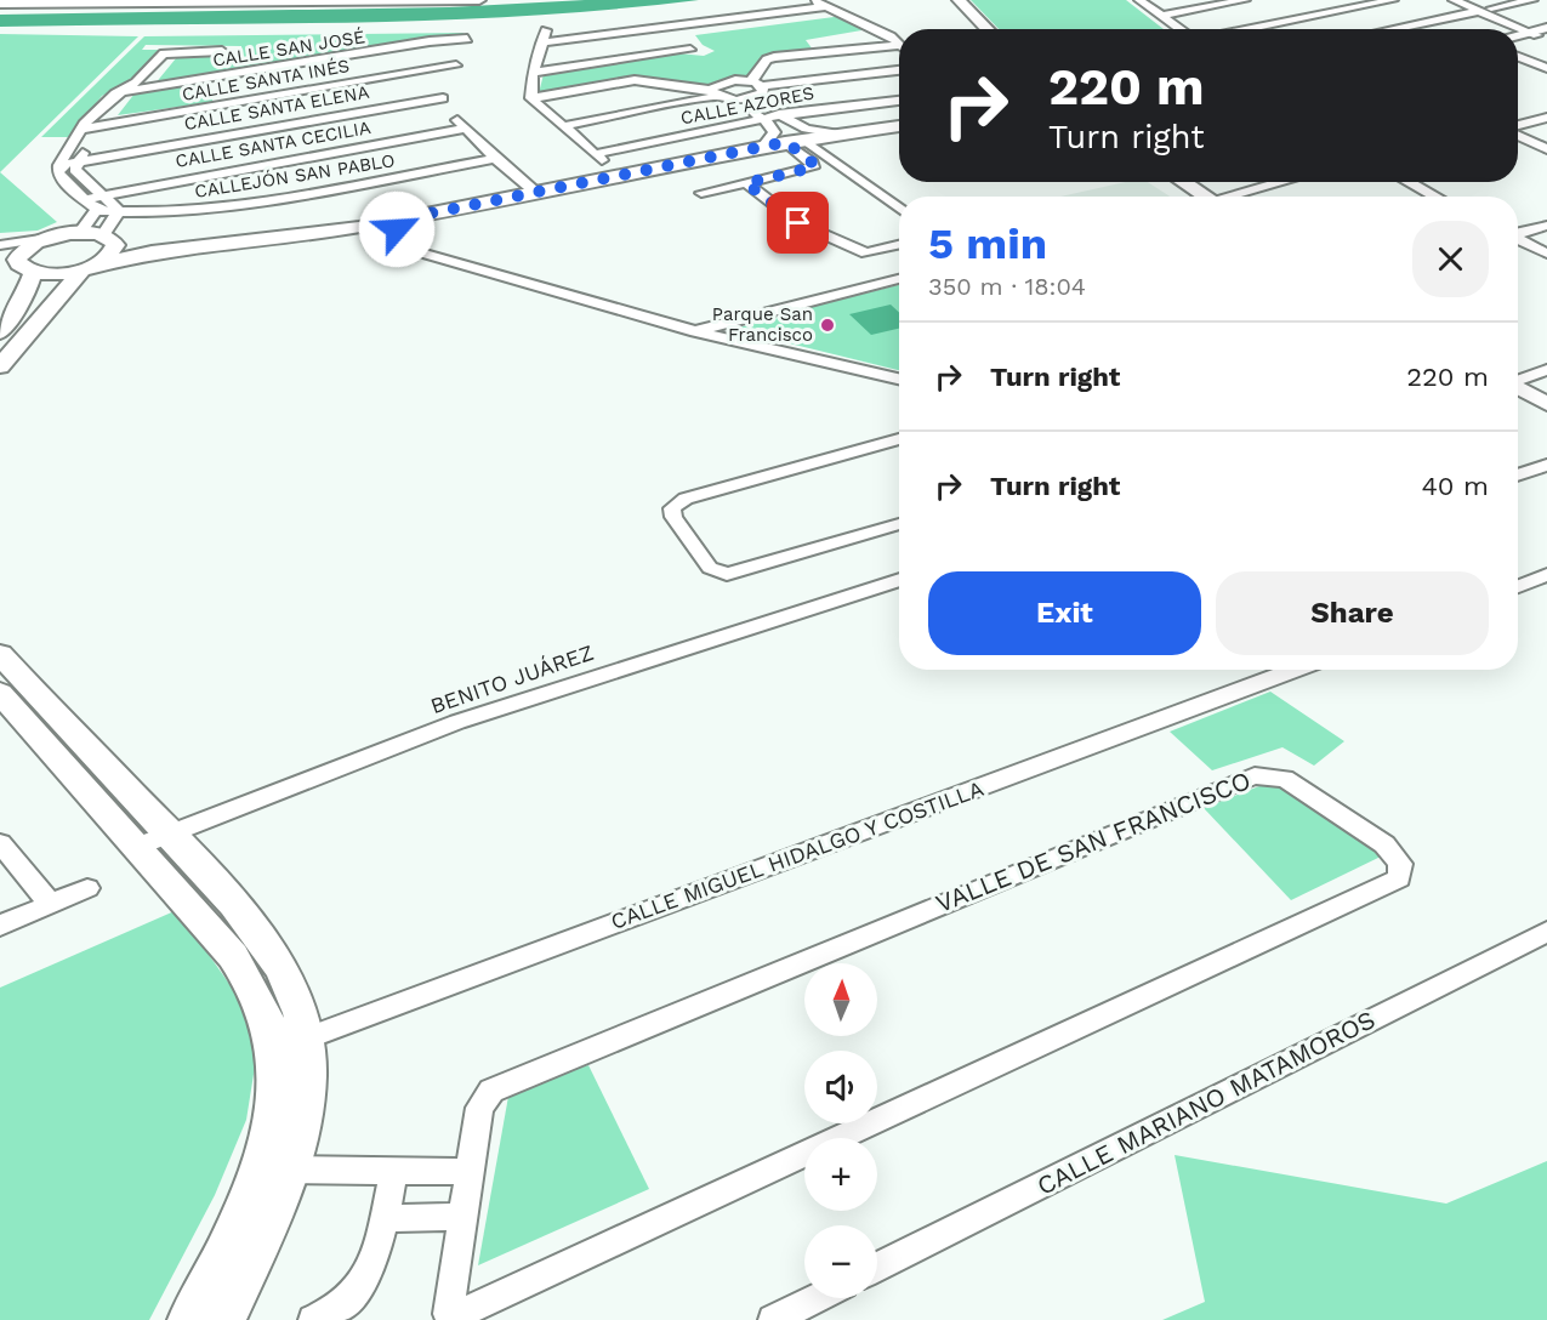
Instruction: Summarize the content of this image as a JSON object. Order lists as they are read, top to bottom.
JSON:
{
  "streets": {
    "street": [
      "CALLE SAN JOSÉ",
      "CALLE SANTA INÉS",
      "CALLE AZORES",
      "CALLE SANTA ELENA",
      "CALLE SANTA CECILIA",
      "CALLEJÓN SAN PABLO",
      "BENITO JUÁREZ",
      "VALLE DE SAN FRANCISCO",
      "CALLE MIGUEL HIDALGO Y COSTILLA",
      "CALLE MARIANO MATAMOROS"
    ]
  },
  "crossings": [
    ["CALLE SAN JOSÉ", "CALLE SANTA INÉS"],
    ["CALLE SAN JOSÉ", "CALLE SANTA ELENA"],
    ["CALLE SANTA INÉS", "CALLE SANTA ELENA"]
  ],
  "places": ["Parque San Francisco"],
  "north": "top",
  "page": {
    "turn": ["220 m", "Turn right"],
    "heading": ["5 min", "350 m · 18:04"],
    "list": [
      {
        "name": "Turn right",
        "value": "220 m"
      },
      {
        "name": "Turn right",
        "value": "40 m"
      }
    ],
    "buttons": ["Exit", "Share"],
    "map_buttons": ["+", "−"]
  }
}
